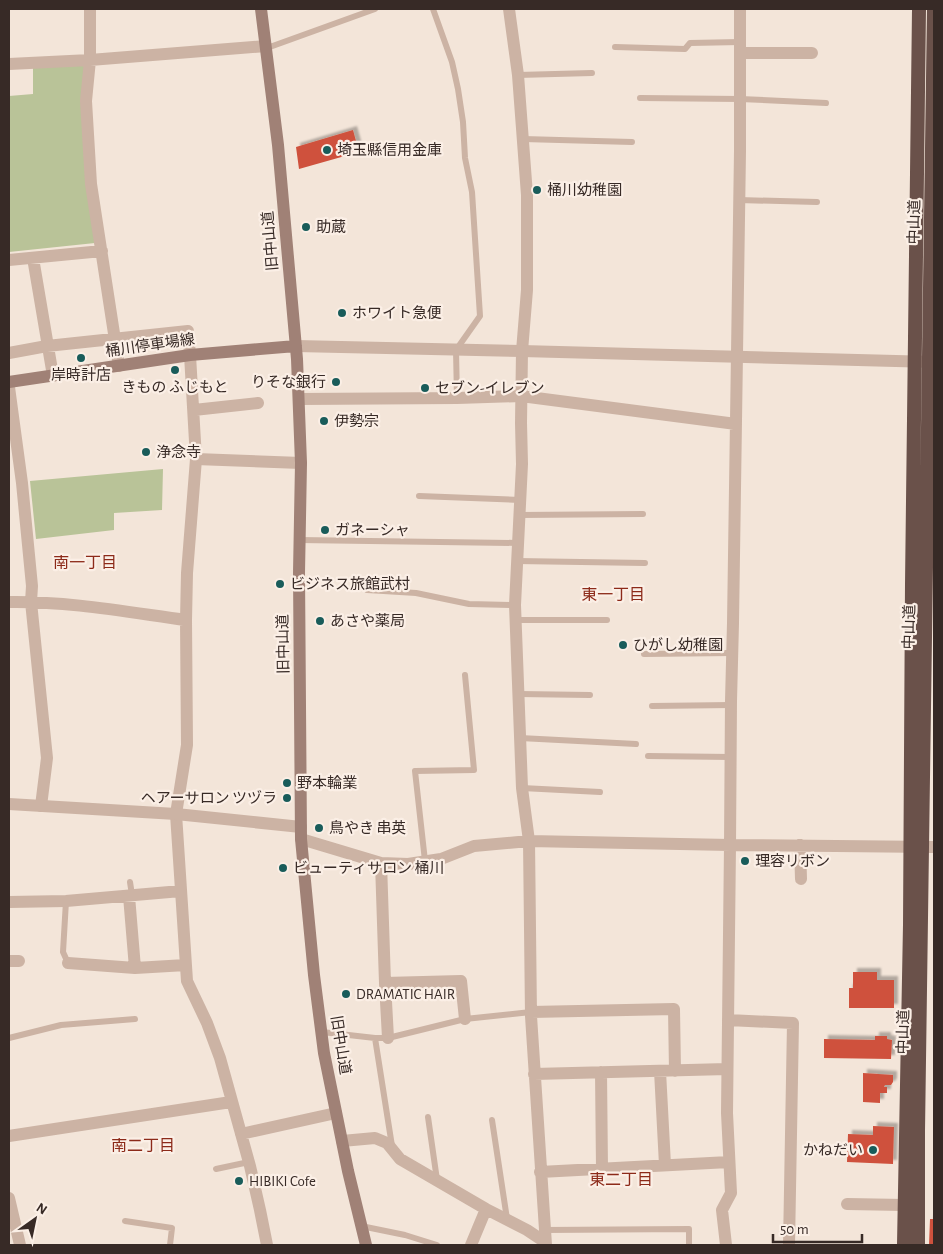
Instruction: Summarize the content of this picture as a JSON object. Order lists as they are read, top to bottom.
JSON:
{
  "streets": {
    "highway": ["中山道"],
    "main road": ["旧中山道", "桶川停車場線"]
  },
  "crossings": [
    ["旧中山道", "桶川停車場線"]
  ],
  "districts": [
    "南一丁目",
    "東一丁目",
    "南二丁目",
    "東二丁目"
  ],
  "places": [
    "埼玉縣信用金庫",
    "桶川幼稚園",
    "助蔵",
    "ホワイト急便",
    "岸時計店",
    "きもの ふじもと",
    "りそな銀行",
    "セブン-イレブン",
    "伊勢宗",
    "浄念寺",
    "ガネーシャ",
    "ビジネス旅館武村",
    "あさや薬局",
    "ひがし幼稚園",
    "野本輪業",
    "ヘアーサロン ツヅラ",
    "鳥やき 串英",
    "理容リボン",
    "ビューティサロン 桶川",
    "DRAMATIC HAIR",
    "かねだい",
    "HIBIKI Cofe"
  ],
  "scale_bar": "50 m",
  "north": "top right"
}
